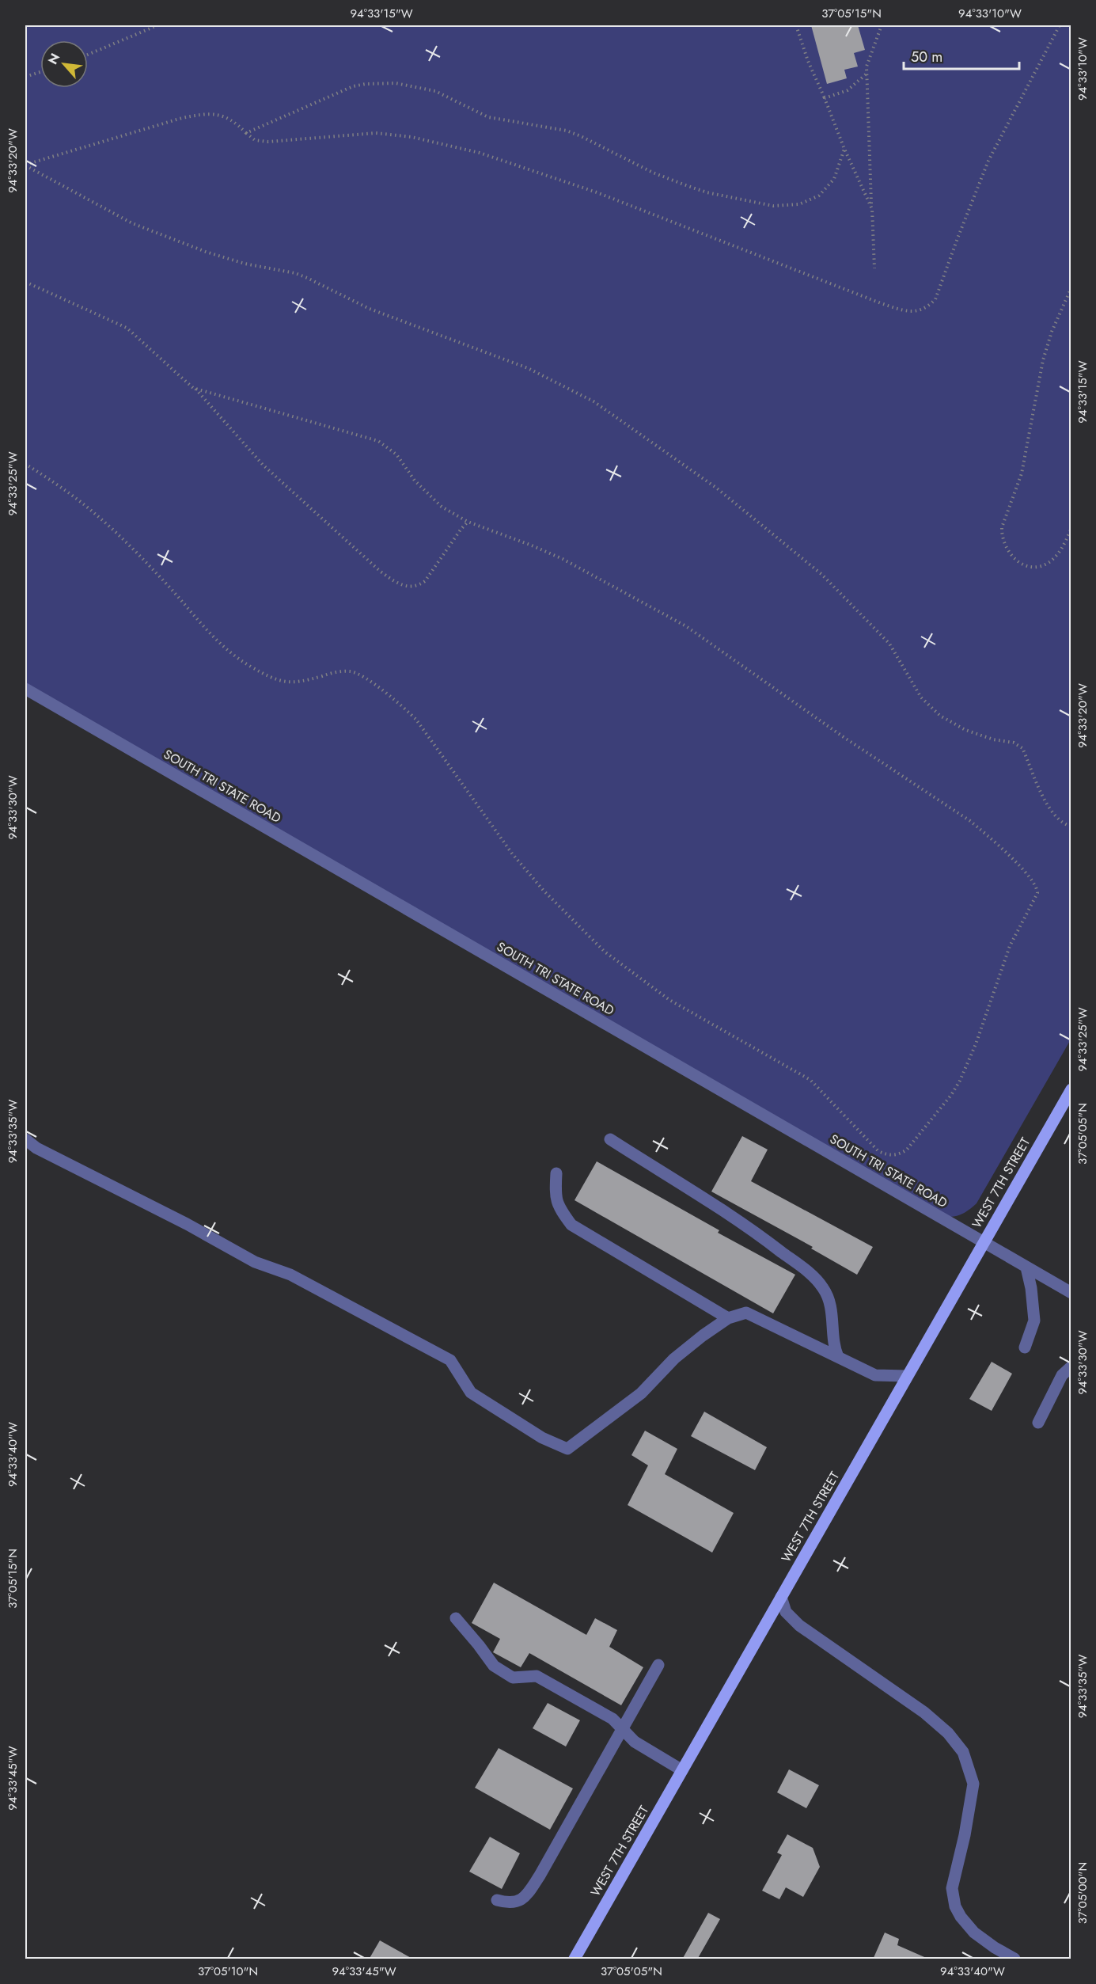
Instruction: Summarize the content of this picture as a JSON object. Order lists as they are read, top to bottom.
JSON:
{
  "streets": {
    "main road": ["WEST 7TH STREET"],
    "street": ["SOUTH TRI STATE ROAD"]
  },
  "crossings": [
    ["SOUTH TRI STATE ROAD", "WEST 7TH STREET"]
  ],
  "scale_bar": "50 m",
  "north": "top left",
  "coordinates": [
    "94°33'15\"W",
    "37°05'15\"N",
    "94°33'10\"W",
    "94°33'20\"W",
    "94°33'25\"W",
    "94°33'30\"W",
    "94°33'35\"W",
    "37°05'05\"N",
    "94°33'40\"W",
    "94°33'45\"W",
    "37°05'00\"N",
    "37°05'10\"N"
  ]
}
